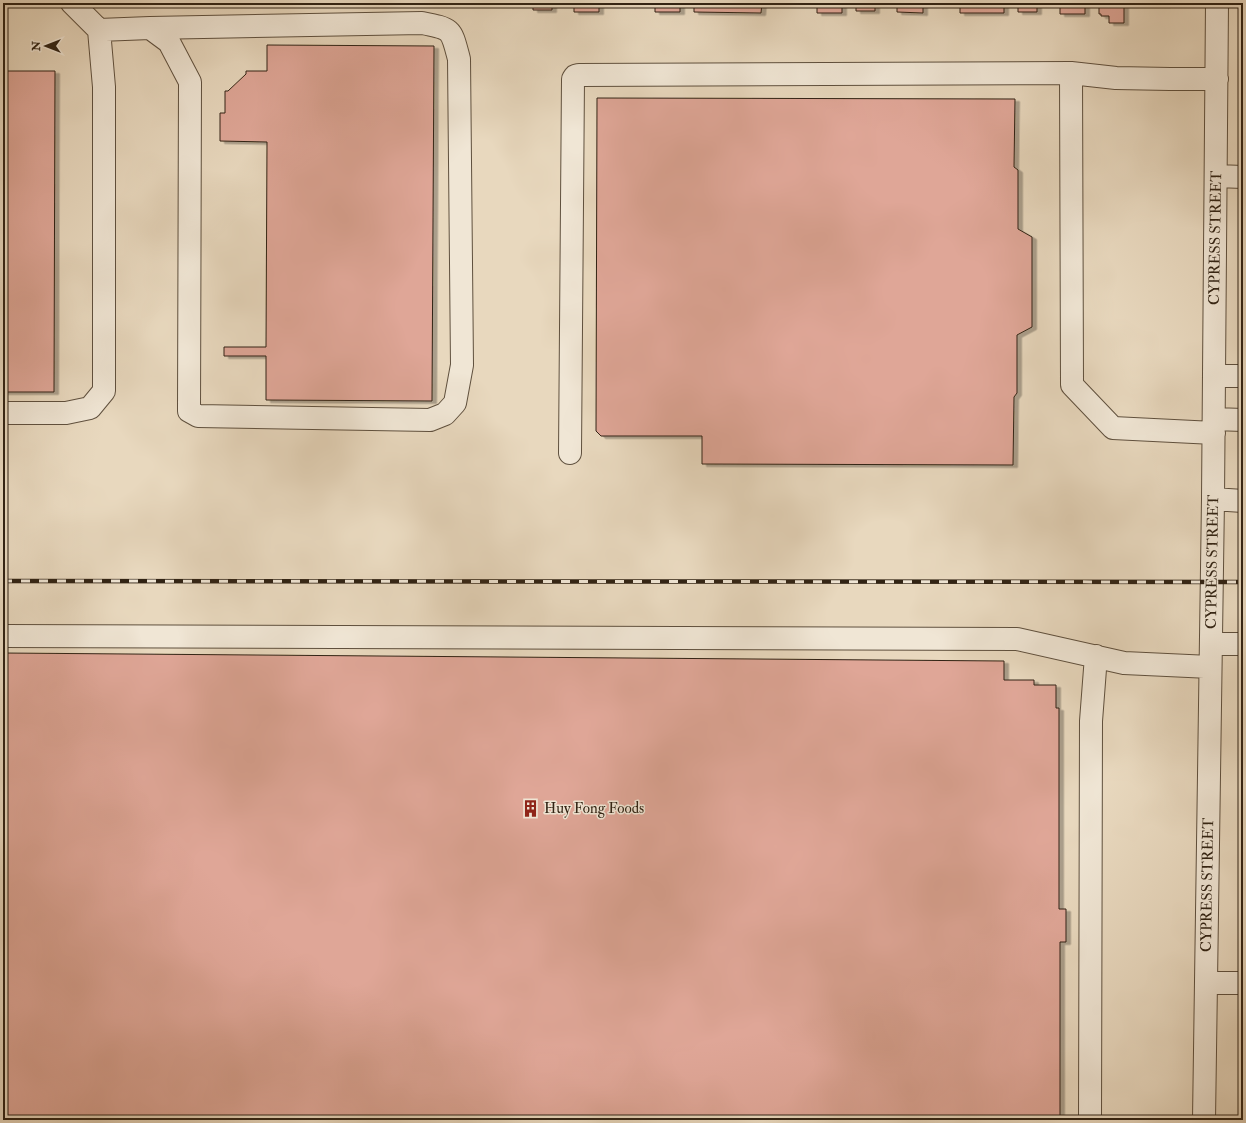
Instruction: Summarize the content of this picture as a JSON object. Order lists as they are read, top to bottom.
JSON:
{
  "streets": {
    "street": ["CYPRESS STREET"]
  },
  "places": {
    "building": ["Huy Fong Foods"]
  },
  "north": "left"
}
